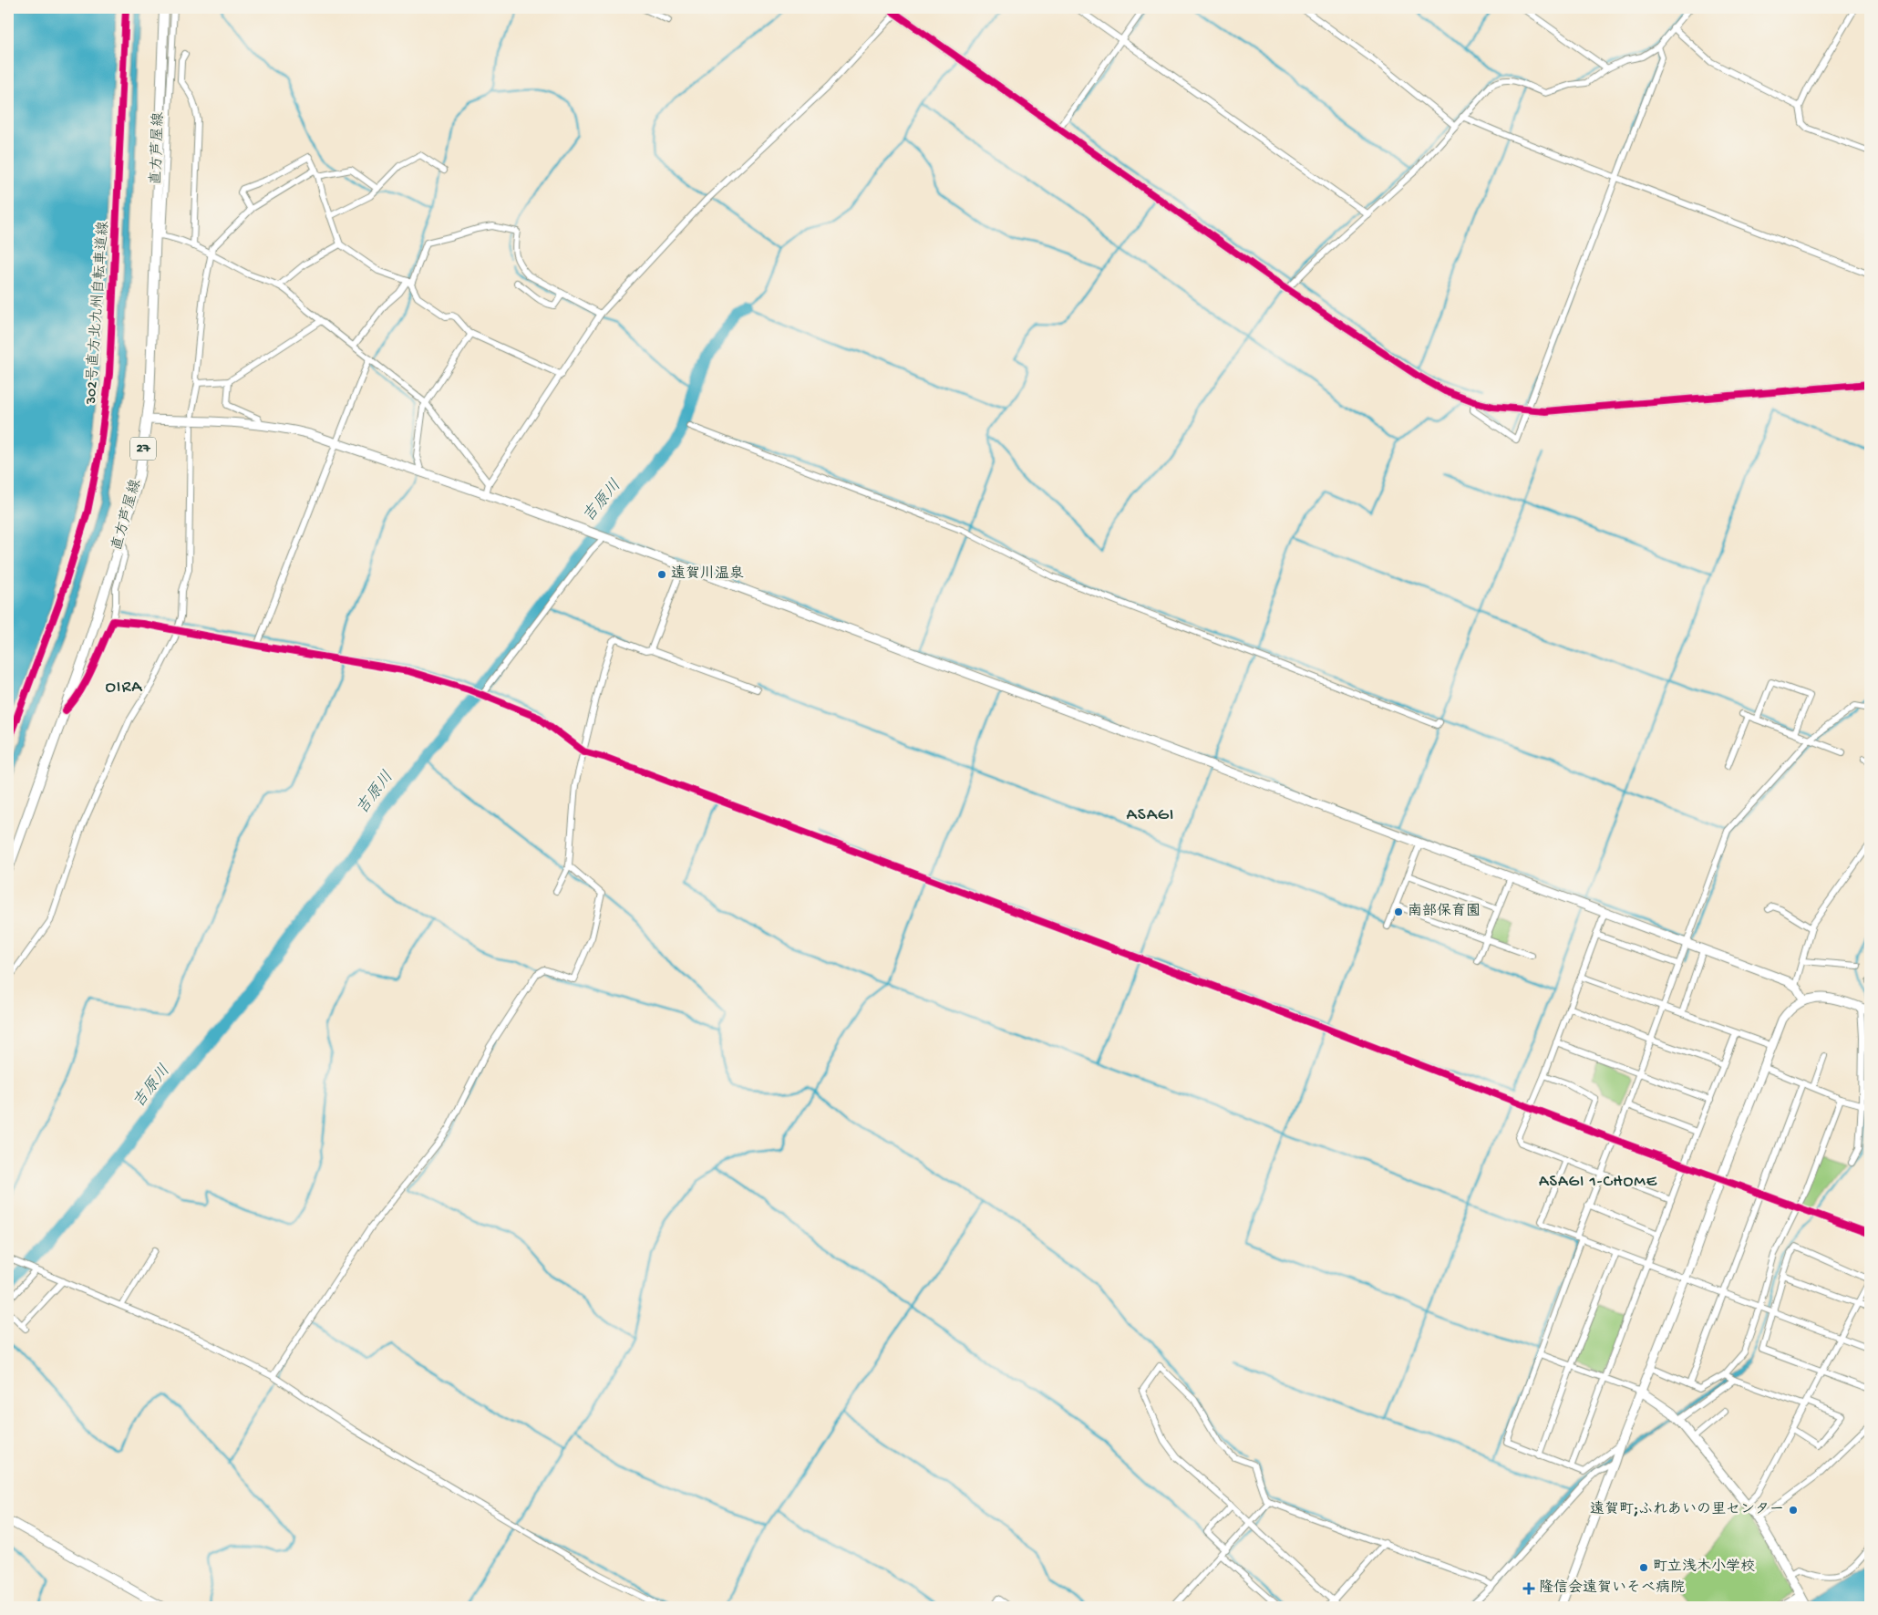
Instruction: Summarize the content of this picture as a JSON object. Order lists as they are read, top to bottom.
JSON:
{
  "streets": {
    "main road": ["直方芦屋線", "27"],
    "cycle path": ["302号直方北九州自転車道線"]
  },
  "districts": ["OIRA", "ASAGI", "ASAGI 1-CHOME"],
  "water": ["吉原川"],
  "places": {
    "other": [
      "遠賀川温泉",
      "南部保育園",
      "遠賀町;ふれあいの里センター",
      "町立浅木小学校"
    ],
    "health": ["隆信会遠賀いそべ病院"]
  }
}
